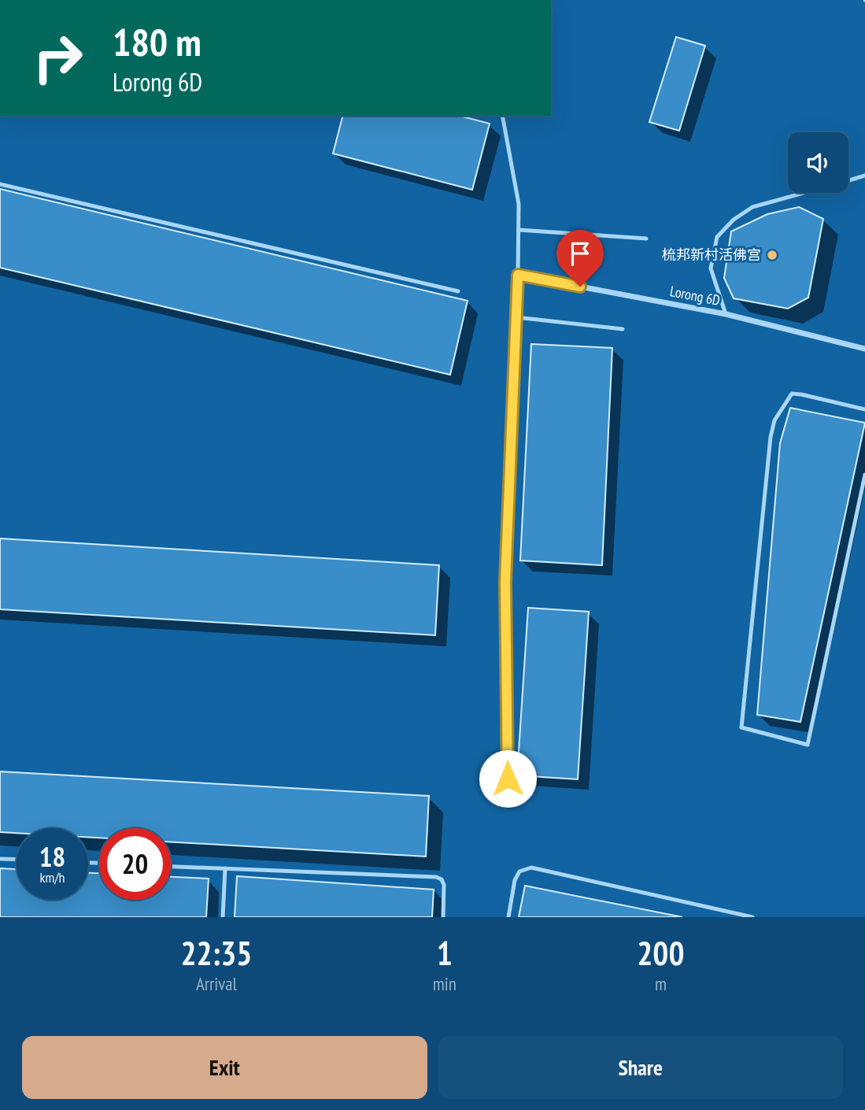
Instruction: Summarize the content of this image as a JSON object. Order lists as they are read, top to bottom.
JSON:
{
  "streets": {
    "street": ["Lorong 6D"]
  },
  "places": ["梳邦新村活佛宫"],
  "page": {
    "turn": ["180 m", "Lorong 6D"],
    "speed": "18 km/h",
    "limit": "20",
    "eta": [
      "22:35",
      "Arrival",
      "1",
      "min",
      "200",
      "m"
    ],
    "buttons": ["Exit", "Share"]
  }
}
